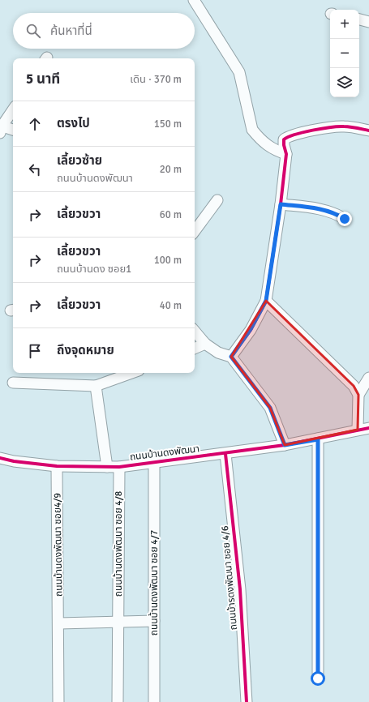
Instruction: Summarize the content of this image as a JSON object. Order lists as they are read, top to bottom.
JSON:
{
  "streets": {
    "street": [
      "ถนนบ้านดงพัฒนา",
      "ถนนบ้านดงพัฒนา ซอย 4/8",
      "ถนนบ้านดงพัฒนา ซอย4/9",
      "ถนนบ้ารดงพัฒนา ซอย 4/6",
      "ถนนบ้านดงพัฒนา ซอย 4/7"
    ]
  },
  "crossings": [
    ["ถนนบ้านดงพัฒนา", "ถนนบ้านดงพัฒนา ซอย 4/8"],
    ["ถนนบ้านดงพัฒนา", "ถนนบ้านดงพัฒนา ซอย4/9"],
    ["ถนนบ้านดงพัฒนา", "ถนนบ้ารดงพัฒนา ซอย 4/6"],
    ["ถนนบ้านดงพัฒนา", "ถนนบ้านดงพัฒนา ซอย 4/7"]
  ],
  "page": {
    "map_buttons": ["+", "−"],
    "search": "ค้นหาที่นี่",
    "heading": ["5 นาที", "เดิน · 370 m"],
    "list": [
      ["ตรงไป", "150 m"],
      ["เลี้ยวซ้าย", "ถนนบ้านดงพัฒนา", "20 m"],
      ["เลี้ยวขวา", "60 m"],
      ["เลี้ยวขวา", "ถนนบ้านดง ซอย1", "100 m"],
      ["เลี้ยวขวา", "40 m"],
      "ถึงจุดหมาย"
    ]
  }
}
